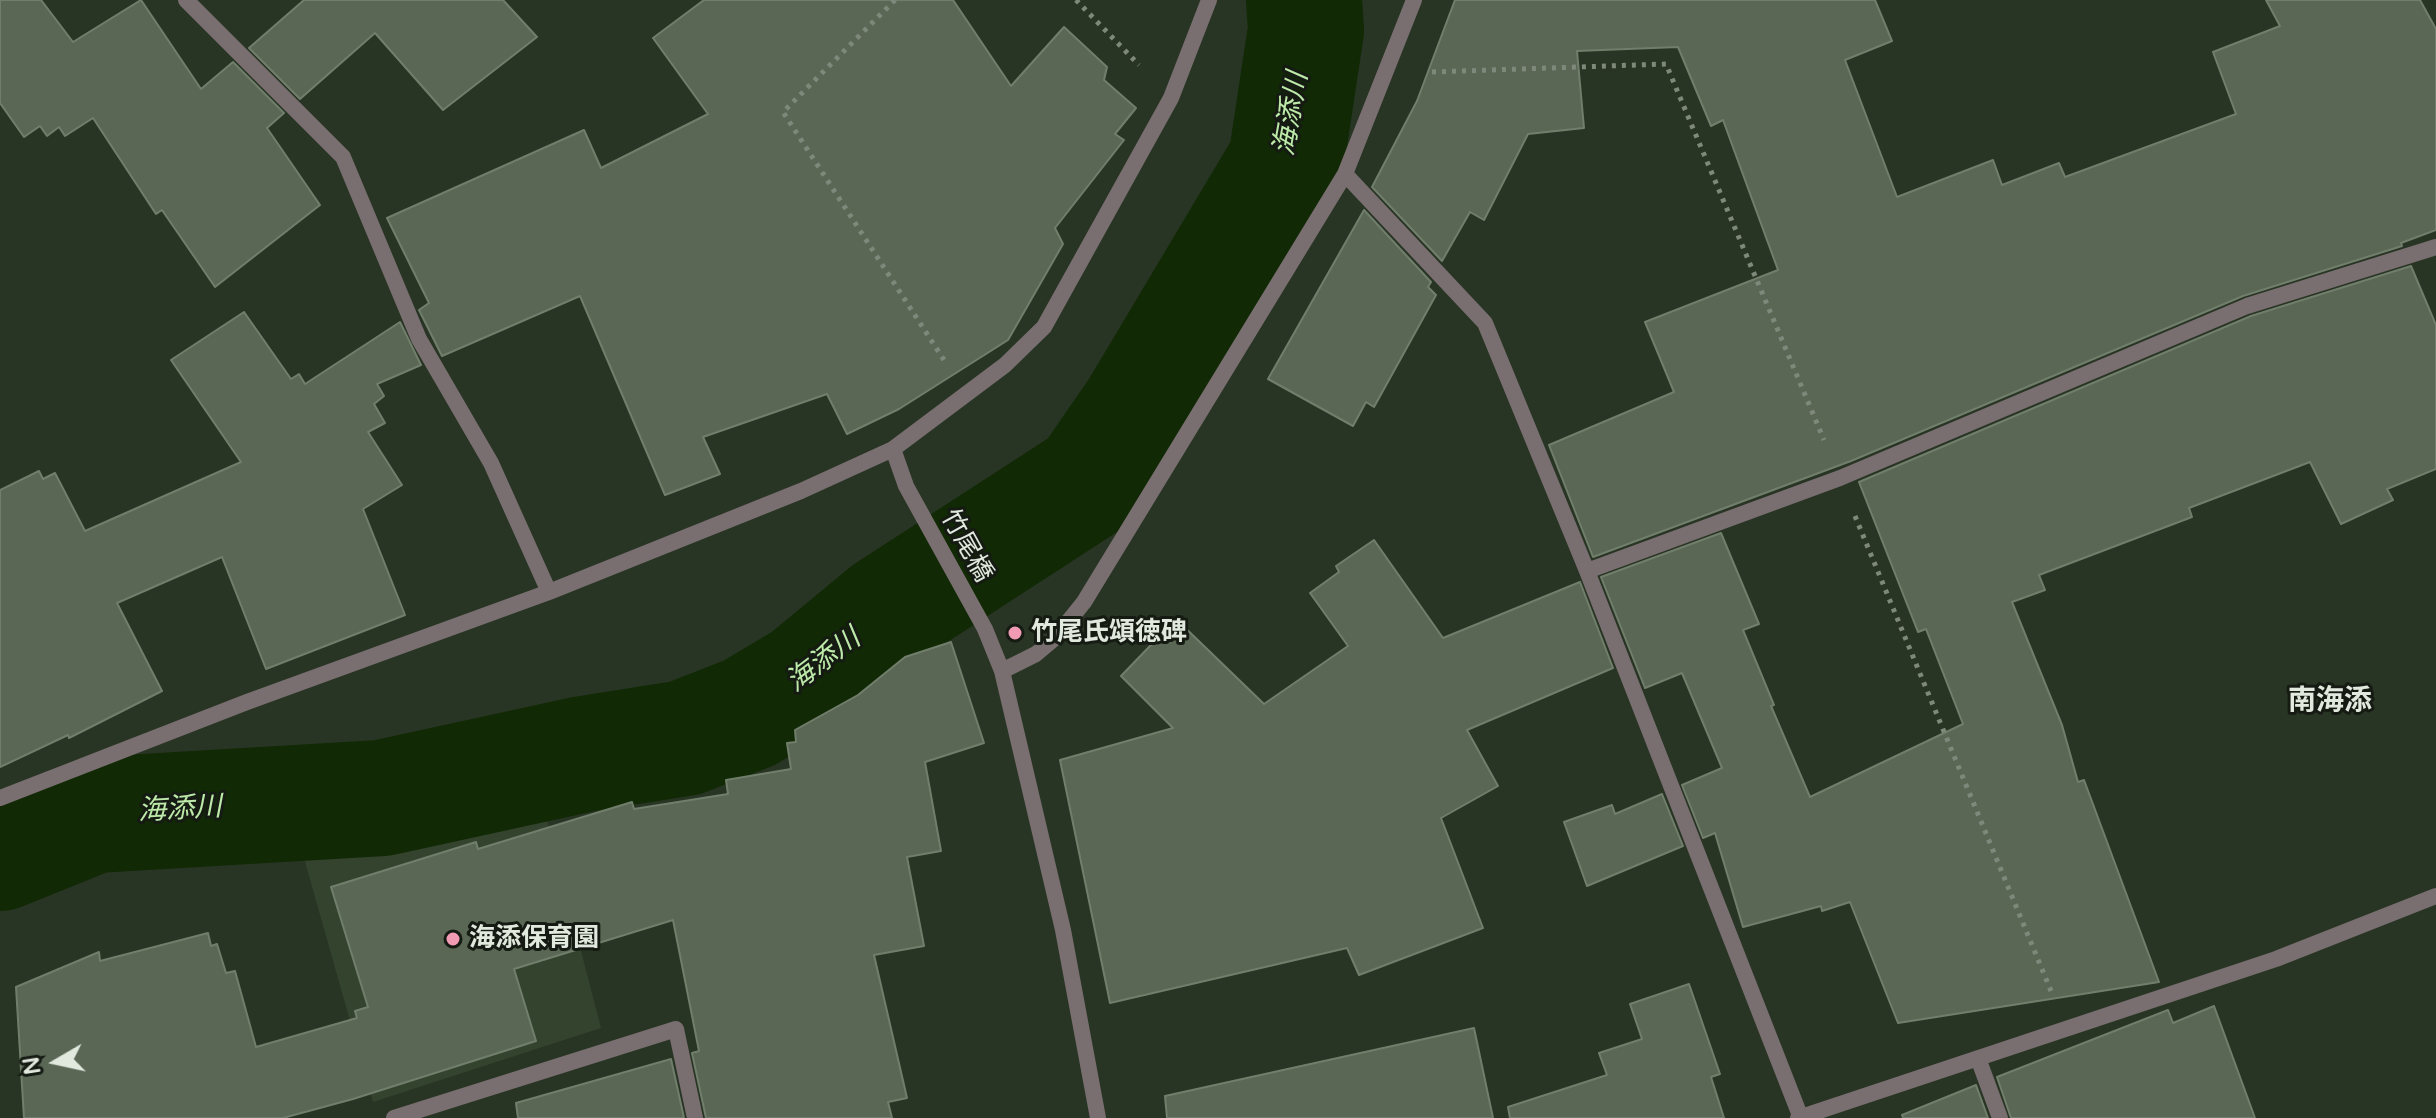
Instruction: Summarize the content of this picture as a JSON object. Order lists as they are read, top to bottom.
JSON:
{
  "streets": {
    "street": ["竹尾橋"]
  },
  "districts": ["南海添"],
  "water": ["海添川"],
  "places": ["竹尾氏頌徳碑", "海添保育園"],
  "north": "left"
}
